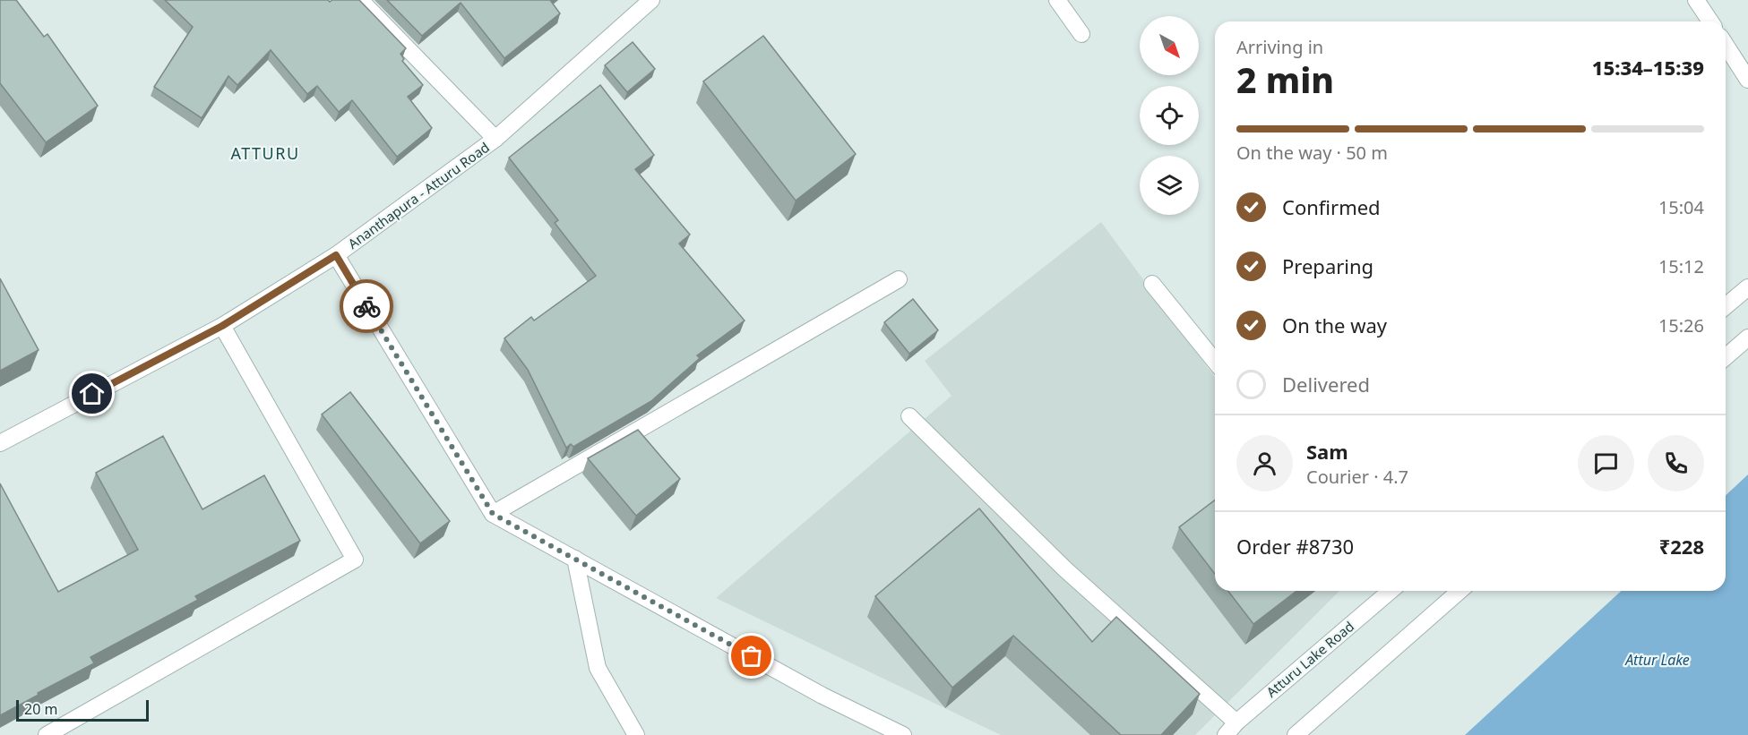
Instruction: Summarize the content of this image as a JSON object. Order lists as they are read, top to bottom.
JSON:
{
  "streets": {
    "street": ["Ananthapura - Atturu Road", "Atturu Lake Road"]
  },
  "districts": ["ATTURU"],
  "water": ["Attur Lake"],
  "scale_bar": "20 m",
  "north": "bottom right",
  "page": {
    "heading": ["2 min", "Arriving in", "15:34–15:39"],
    "panel": [
      "Sam",
      "Courier · 4.7",
      "Order #8730",
      "₹228"
    ],
    "bar": "On the way · 50 m",
    "list": [
      ["Confirmed", "15:04"],
      ["Preparing", "15:12"],
      ["On the way", "15:26"],
      "Delivered"
    ],
    "scale": "20 m"
  }
}
